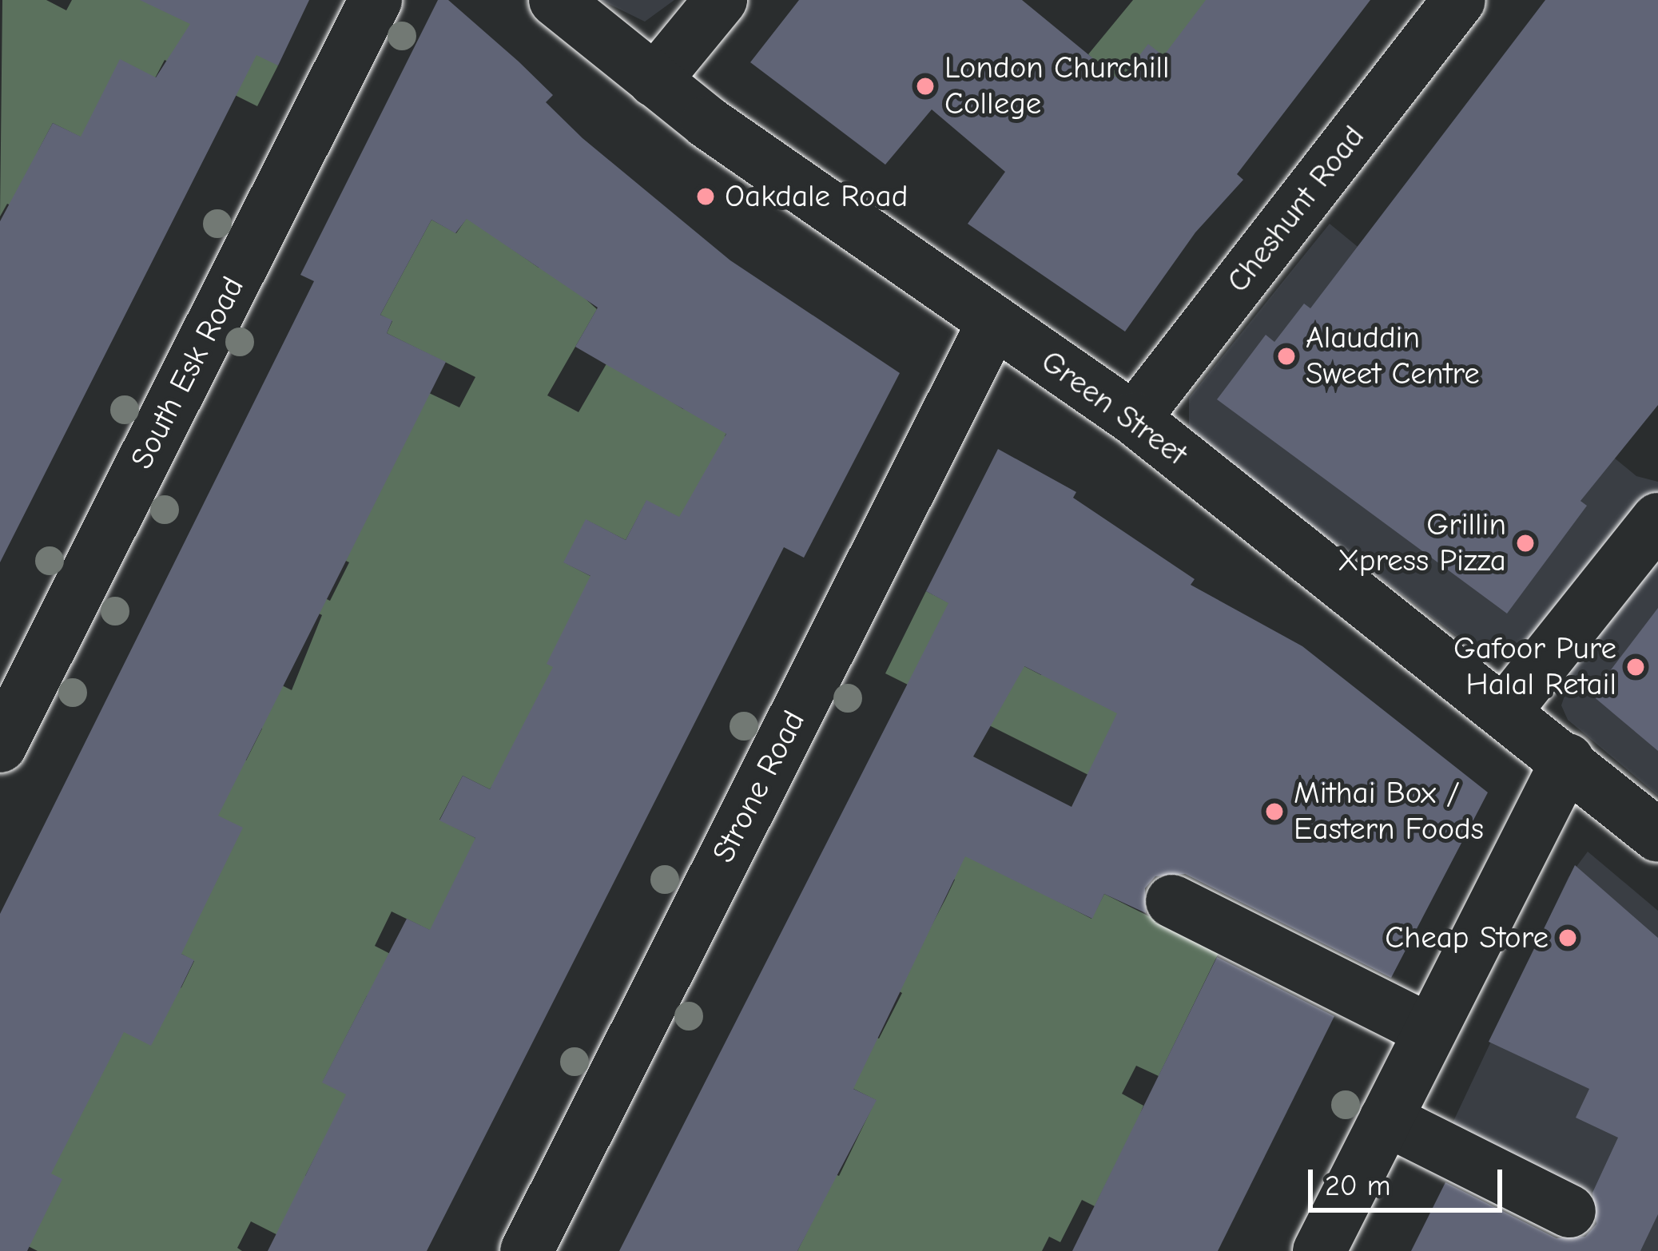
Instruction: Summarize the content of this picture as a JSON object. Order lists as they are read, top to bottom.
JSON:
{
  "streets": {
    "street": [
      "Cheshunt Road",
      "South Esk Road",
      "Green Street",
      "Strone Road"
    ]
  },
  "crossings": [
    ["Cheshunt Road", "Green Street"],
    ["Green Street", "Strone Road"]
  ],
  "places": [
    "London Churchill College",
    "Oakdale Road",
    "Alauddin Sweet Centre",
    "Grillin Xpress Pizza",
    "Gafoor Pure Halal Retail",
    "Mithai Box / Eastern Foods",
    "Cheap Store"
  ],
  "scale_bar": "20 m"
}
